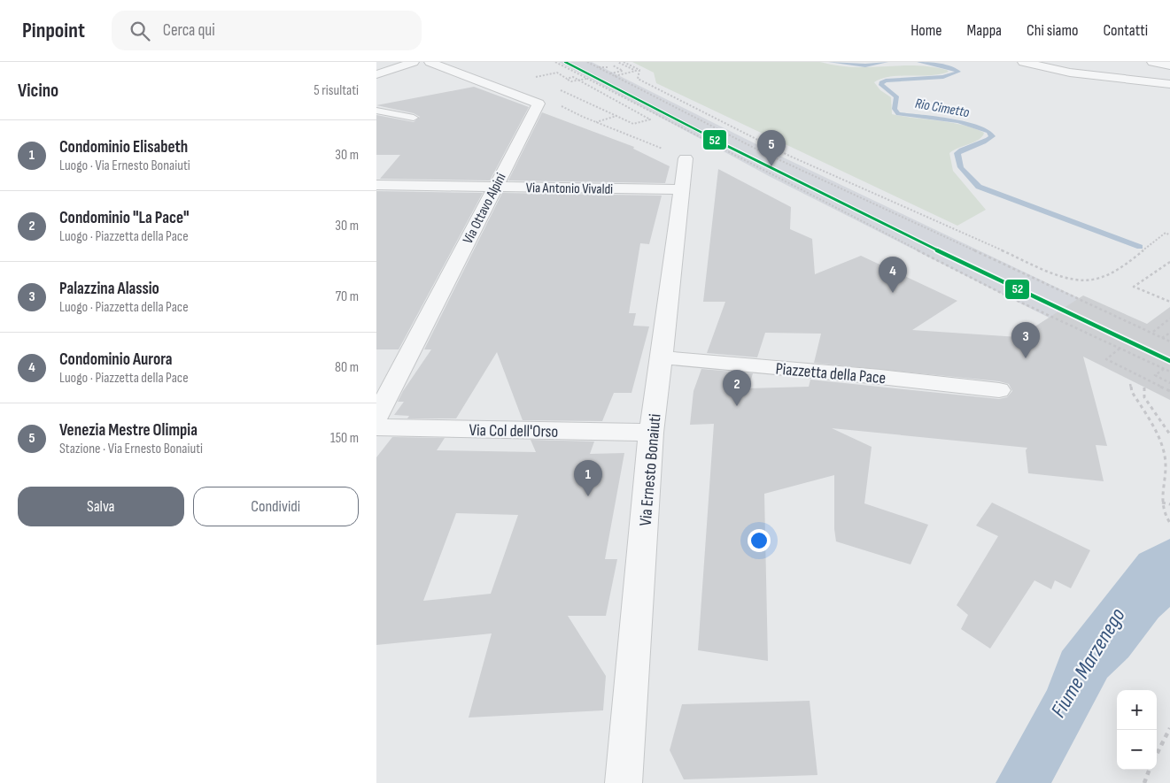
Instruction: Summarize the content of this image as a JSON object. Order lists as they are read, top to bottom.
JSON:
{
  "streets": {
    "street": [
      "Via Antonio Vivaldi",
      "Via Ottavo Alpini",
      "Piazzetta della Pace",
      "Via Col dell'Orso",
      "Via Ernesto Bonaiuti"
    ]
  },
  "crossings": [
    ["Via Antonio Vivaldi", "Via Ottavo Alpini"],
    ["Via Antonio Vivaldi", "Via Ernesto Bonaiuti"],
    ["Piazzetta della Pace", "Via Ernesto Bonaiuti"],
    ["Via Col dell'Orso", "Via Ernesto Bonaiuti"]
  ],
  "water": ["Rio Cimetto", "Fiume Marzenego"],
  "lines": ["transit line 52"],
  "page": {
    "header": "Pinpoint",
    "search": "Cerca qui",
    "nav": [
      "Home",
      "Mappa",
      "Chi siamo",
      "Contatti"
    ],
    "heading": ["Vicino", "5 risultati"],
    "list": [
      {
        "mark": "1",
        "name": "Condominio Elisabeth",
        "note": "Luogo · Via Ernesto Bonaiuti",
        "value": "30 m"
      },
      {
        "mark": "2",
        "name": "Condominio \"La Pace\"",
        "note": "Luogo · Piazzetta della Pace",
        "value": "30 m"
      },
      {
        "mark": "3",
        "name": "Palazzina Alassio",
        "note": "Luogo · Piazzetta della Pace",
        "value": "70 m"
      },
      {
        "mark": "4",
        "name": "Condominio Aurora",
        "note": "Luogo · Piazzetta della Pace",
        "value": "80 m"
      },
      {
        "mark": "5",
        "name": "Venezia Mestre Olimpia",
        "note": "Stazione · Via Ernesto Bonaiuti",
        "value": "150 m"
      }
    ],
    "pins": [
      "5",
      "4",
      "3",
      "2",
      "1"
    ],
    "buttons": ["Salva", "Condividi"],
    "map_buttons": ["+", "−"]
  }
}
